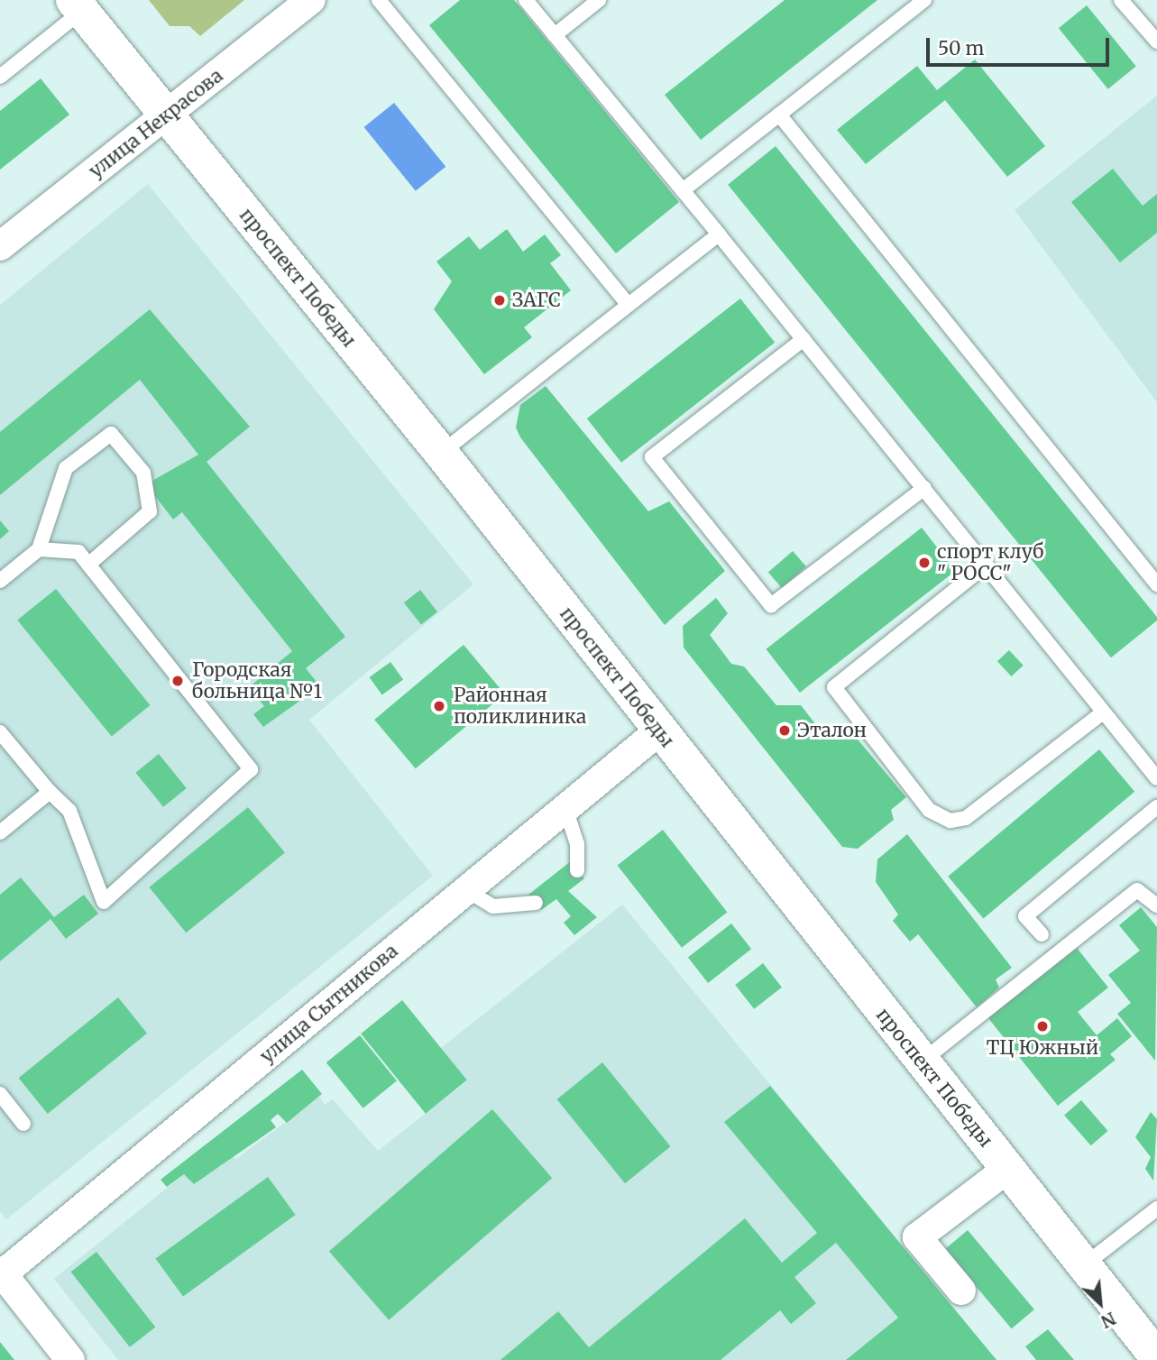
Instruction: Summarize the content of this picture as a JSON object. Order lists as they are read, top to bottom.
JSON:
{
  "streets": {
    "street": ["улица Некрасова", "проспект Победы", "улица Сытникова"]
  },
  "crossings": [
    ["улица Некрасова", "проспект Победы"],
    ["проспект Победы", "улица Сытникова"]
  ],
  "places": [
    "ЗАГС",
    "спорт клуб \" РОСС\"",
    "Городская больница №1",
    "Районная поликлиника",
    "Эталон",
    "ТЦ Южный"
  ],
  "scale_bar": "50 m",
  "north": "bottom right"
}
